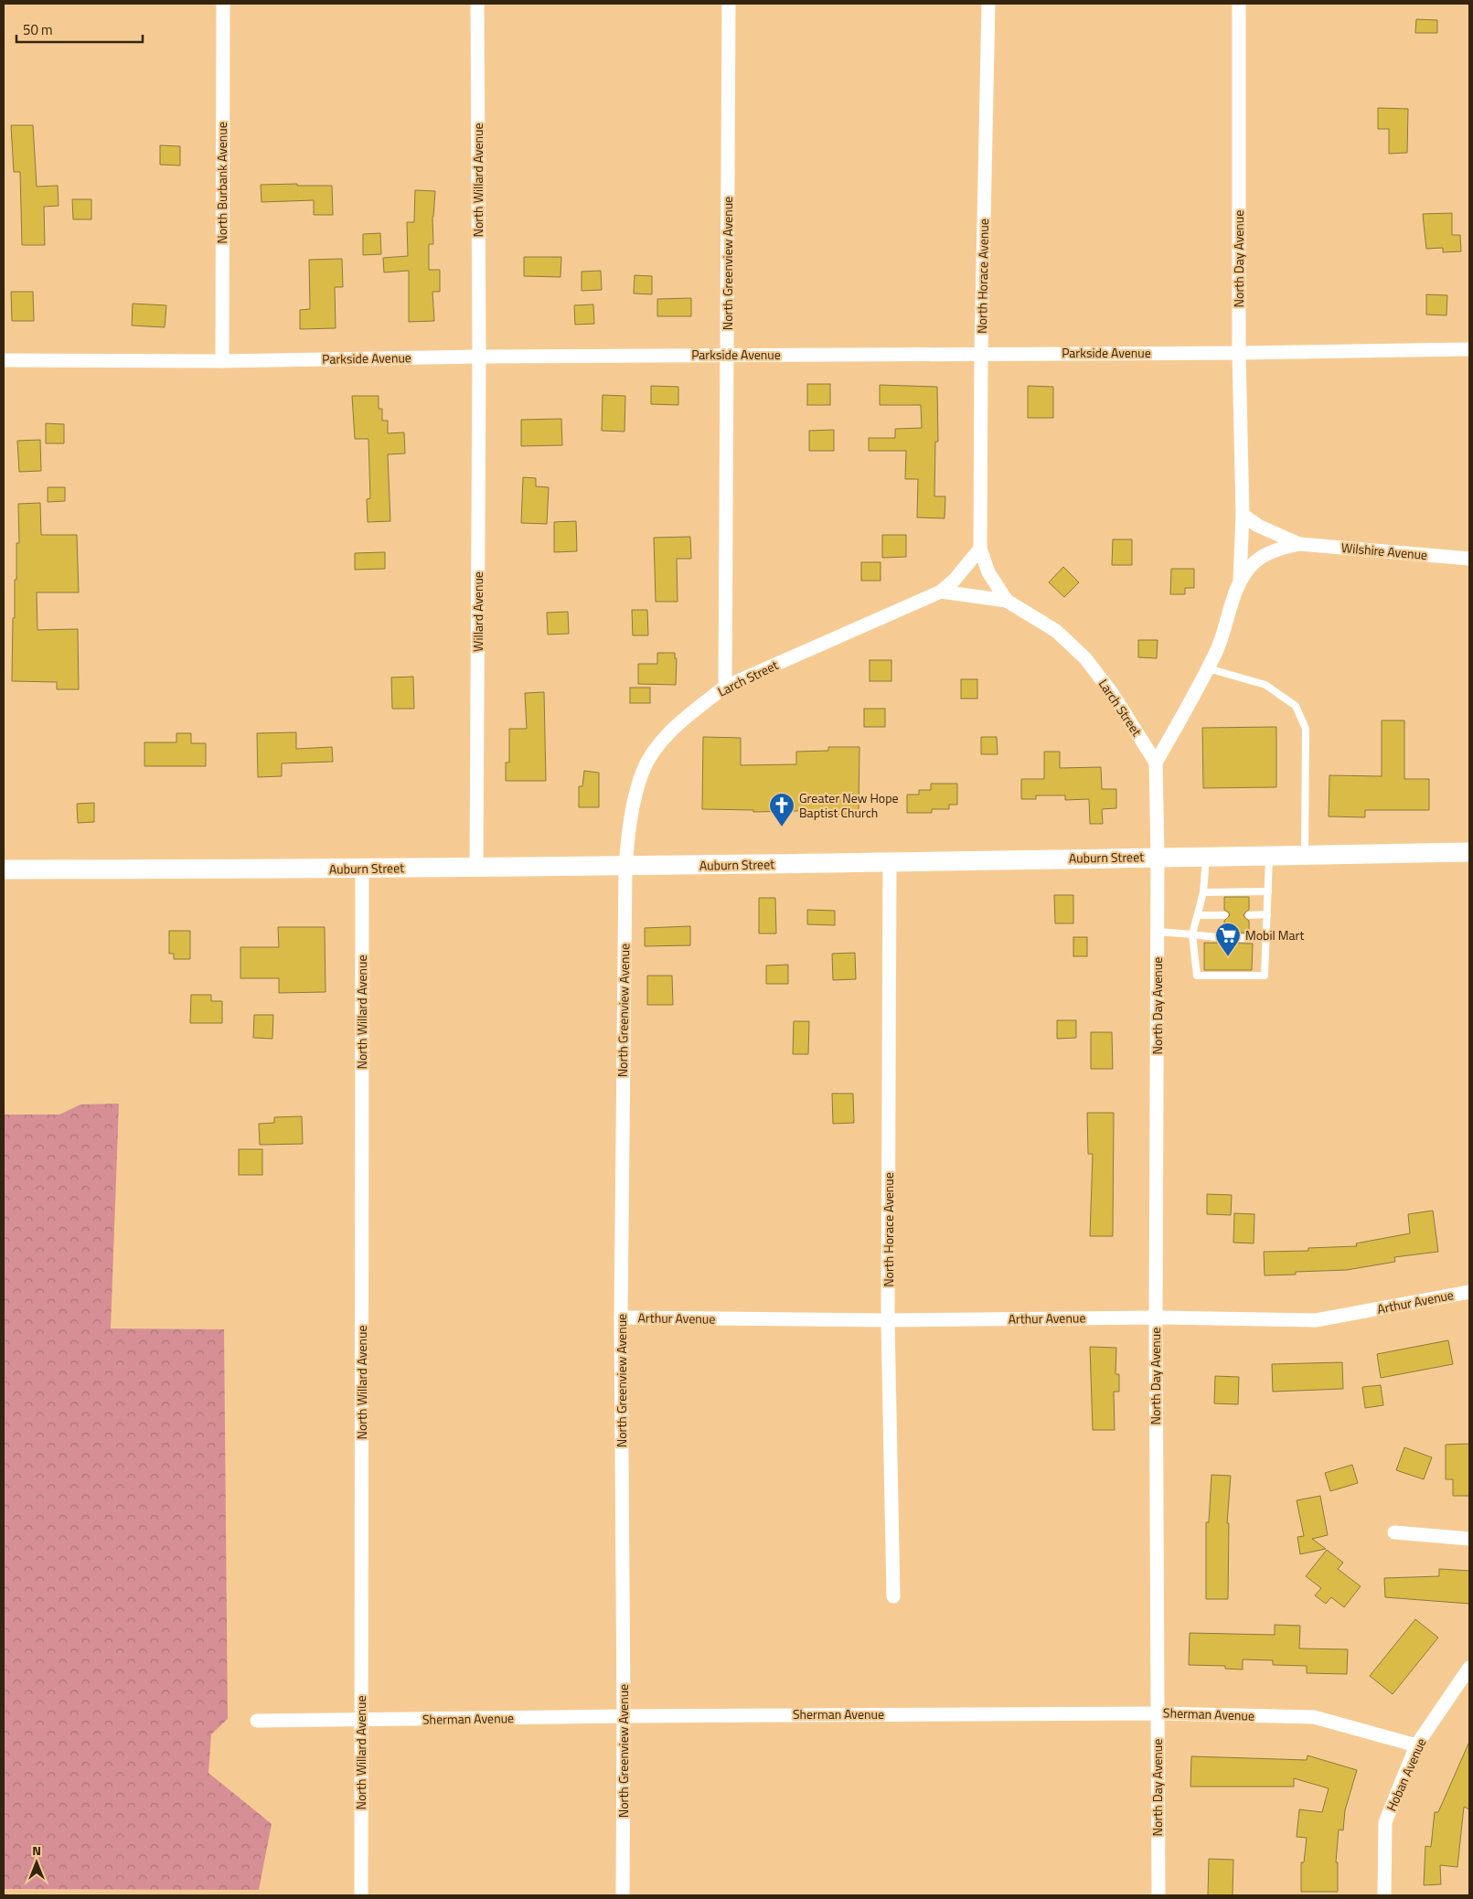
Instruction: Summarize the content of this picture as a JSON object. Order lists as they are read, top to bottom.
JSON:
{
  "streets": {
    "main road": ["Auburn Street"],
    "street": [
      "North Willard Avenue",
      "North Burbank Avenue",
      "North Day Avenue",
      "North Greenview Avenue",
      "North Horace Avenue",
      "Parkside Avenue",
      "Wilshire Avenue",
      "Willard Avenue",
      "Larch Street",
      "Arthur Avenue",
      "Sherman Avenue",
      "Hoban Avenue"
    ]
  },
  "crossings": [
    ["North Willard Avenue", "Parkside Avenue"],
    ["North Willard Avenue", "Willard Avenue"],
    ["North Willard Avenue", "Auburn Street"],
    ["North Willard Avenue", "Sherman Avenue"],
    ["North Burbank Avenue", "Parkside Avenue"],
    ["North Day Avenue", "Parkside Avenue"],
    ["North Day Avenue", "Wilshire Avenue"],
    ["North Day Avenue", "Larch Street"],
    ["North Day Avenue", "Auburn Street"],
    ["North Day Avenue", "Arthur Avenue"],
    ["North Day Avenue", "Sherman Avenue"],
    ["North Greenview Avenue", "Parkside Avenue"],
    ["North Greenview Avenue", "Larch Street"],
    ["North Greenview Avenue", "Auburn Street"],
    ["North Greenview Avenue", "Arthur Avenue"],
    ["North Greenview Avenue", "Sherman Avenue"],
    ["North Horace Avenue", "Parkside Avenue"],
    ["North Horace Avenue", "Larch Street"],
    ["North Horace Avenue", "Auburn Street"],
    ["North Horace Avenue", "Arthur Avenue"],
    ["Parkside Avenue", "Willard Avenue"],
    ["Willard Avenue", "Auburn Street"],
    ["Larch Street", "Auburn Street"],
    ["Sherman Avenue", "Hoban Avenue"]
  ],
  "places": {
    "church": ["Greater New Hope Baptist Church"],
    "supermarket": ["Mobil Mart"]
  },
  "scale_bar": "50 m",
  "north": "top"
}
